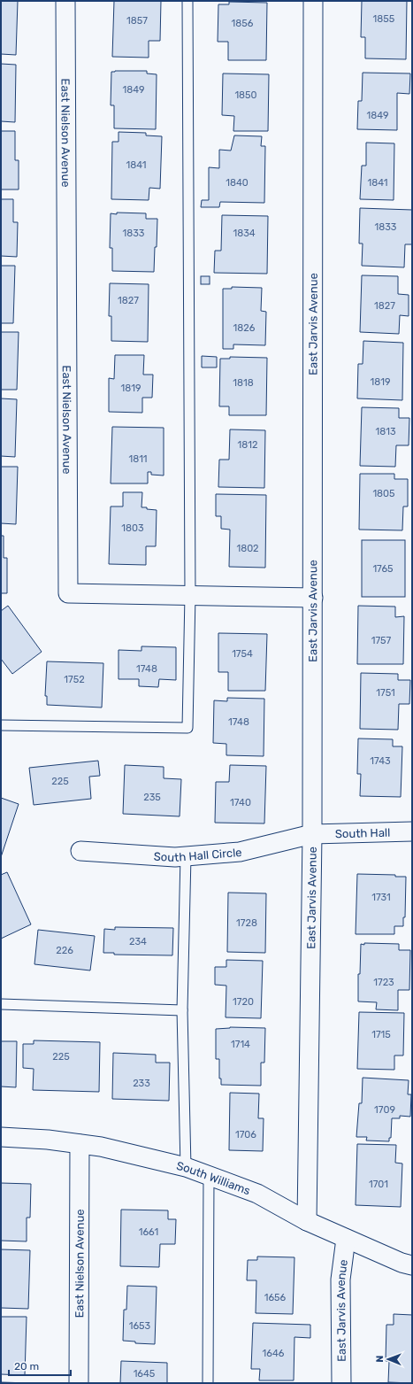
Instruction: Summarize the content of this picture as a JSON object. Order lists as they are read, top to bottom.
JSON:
{
  "streets": {
    "street": [
      "East Nielson Avenue",
      "East Jarvis Avenue",
      "South Hall",
      "South Hall Circle",
      "South Williams"
    ]
  },
  "crossings": [
    ["East Nielson Avenue", "East Jarvis Avenue"],
    ["East Nielson Avenue", "South Williams"],
    ["East Jarvis Avenue", "South Hall"],
    ["East Jarvis Avenue", "South Hall Circle"],
    ["East Jarvis Avenue", "South Williams"],
    ["South Hall", "South Hall Circle"]
  ],
  "house_numbers": [
    "1855",
    "1857",
    "1856",
    "1849",
    "1850",
    "1849",
    "1841",
    "1840",
    "1841",
    "1833",
    "1833",
    "1834",
    "1827",
    "1827",
    "1826",
    "1819",
    "1818",
    "1819",
    "1813",
    "1812",
    "1811",
    "1805",
    "1803",
    "1802",
    "1765",
    "1757",
    "1754",
    "1748",
    "1752",
    "1751",
    "1748",
    "1743",
    "225",
    "235",
    "1740",
    "1731",
    "1728",
    "234",
    "226",
    "1723",
    "1720",
    "1715",
    "1714",
    "225",
    "233",
    "1709",
    "1706",
    "1701",
    "1661",
    "1656",
    "1653",
    "1646",
    "1645"
  ],
  "scale_bar": "20 m",
  "north": "left"
}
